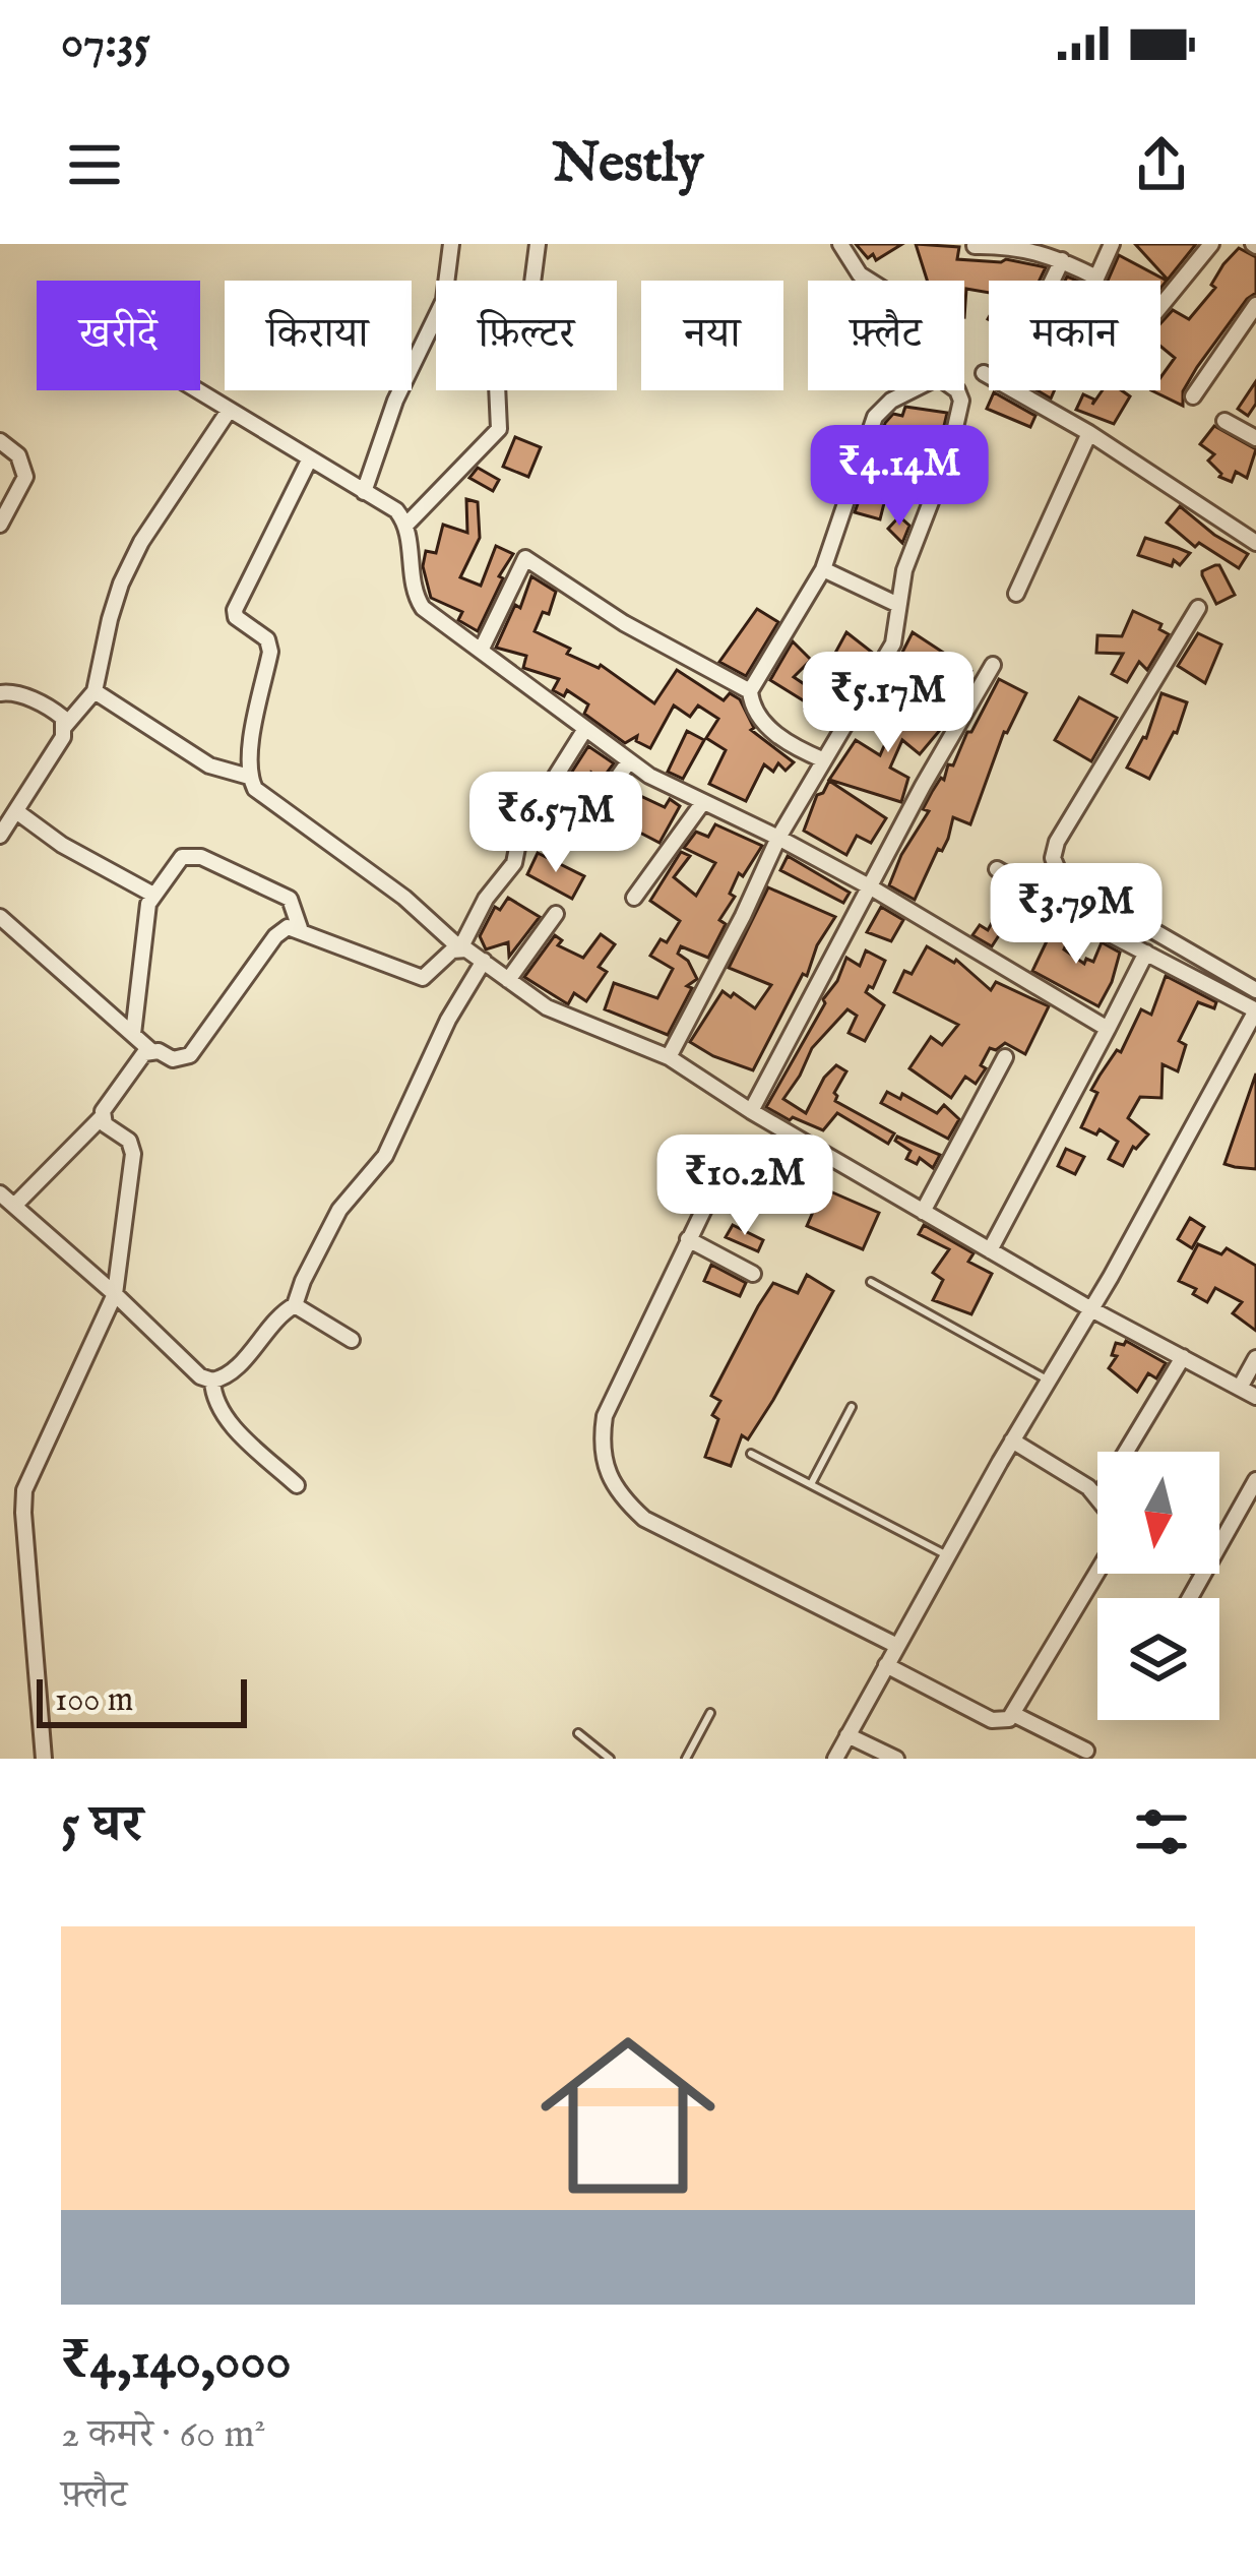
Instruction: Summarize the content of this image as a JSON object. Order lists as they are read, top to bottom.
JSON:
{
  "scale_bar": "100 m",
  "north": "bottom",
  "page": {
    "status": "07:35",
    "header": "Nestly",
    "chip": [
      "खरीदें",
      "किराया",
      "फ़िल्टर",
      "नया",
      "फ़्लैट",
      "मकान"
    ],
    "price": [
      "₹4.14M",
      "₹5.17M",
      "₹6.57M",
      "₹3.79M",
      "₹10.2M"
    ],
    "scale": "100 m",
    "heading": "5 घर",
    "list": [
      {
        "name": "₹4,140,000",
        "note": "2 कमरे · 60 m² · फ़्लैट"
      }
    ]
  }
}
